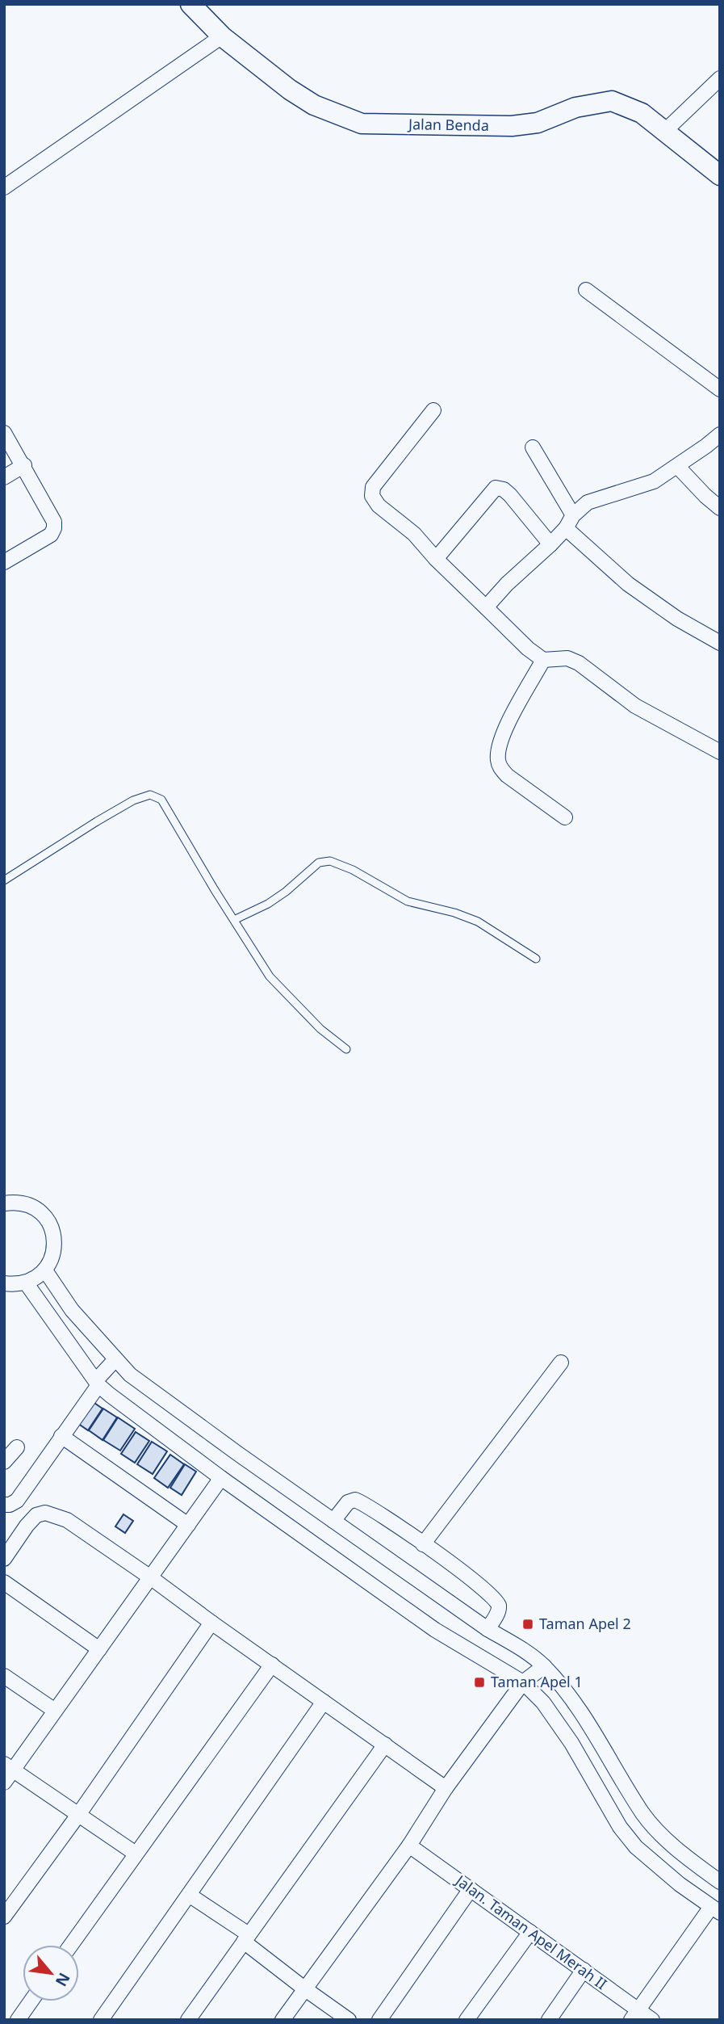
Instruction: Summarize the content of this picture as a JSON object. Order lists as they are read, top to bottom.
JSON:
{
  "streets": {
    "street": ["Jalan Benda", "Jalan. Taman Apel Merah II"]
  },
  "places": {
    "transit": ["Taman Apel 2", "Taman Apel 1"]
  },
  "north": "bottom right"
}
